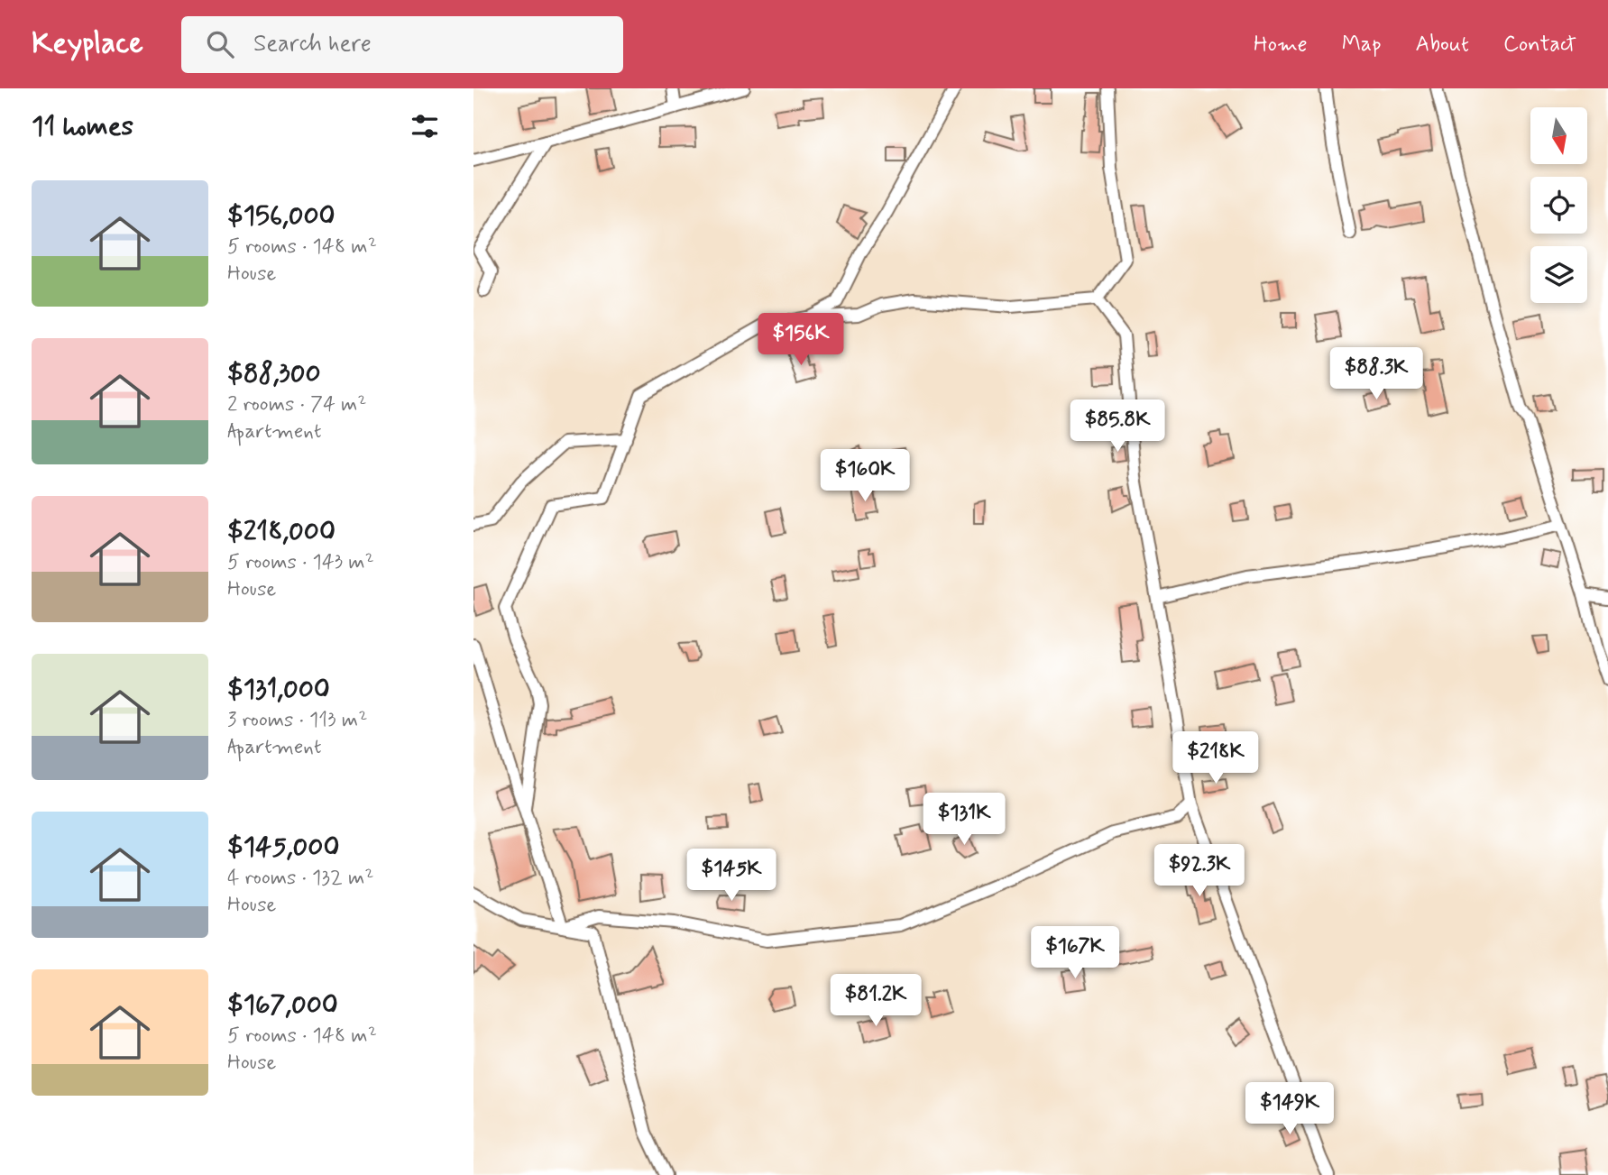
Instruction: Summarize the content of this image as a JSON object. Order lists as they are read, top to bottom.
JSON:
{
  "north": "bottom",
  "page": {
    "header": "Keyplace",
    "search": "Search here",
    "nav": [
      "Home",
      "Map",
      "About",
      "Contact"
    ],
    "heading": "11 homes",
    "list": [
      {
        "name": "$156,000",
        "note": "5 rooms · 148 m² · House"
      },
      {
        "name": "$88,300",
        "note": "2 rooms · 74 m² · Apartment"
      },
      {
        "name": "$218,000",
        "note": "5 rooms · 143 m² · House"
      },
      {
        "name": "$131,000",
        "note": "3 rooms · 113 m² · Apartment"
      },
      {
        "name": "$145,000",
        "note": "4 rooms · 132 m² · House"
      },
      {
        "name": "$167,000",
        "note": "5 rooms · 148 m² · House"
      }
    ],
    "price": [
      "$156K",
      "$88.3K",
      "$85.8K",
      "$160K",
      "$218K",
      "$131K",
      "$92.3K",
      "$145K",
      "$167K",
      "$81.2K",
      "$149K"
    ]
  }
}
